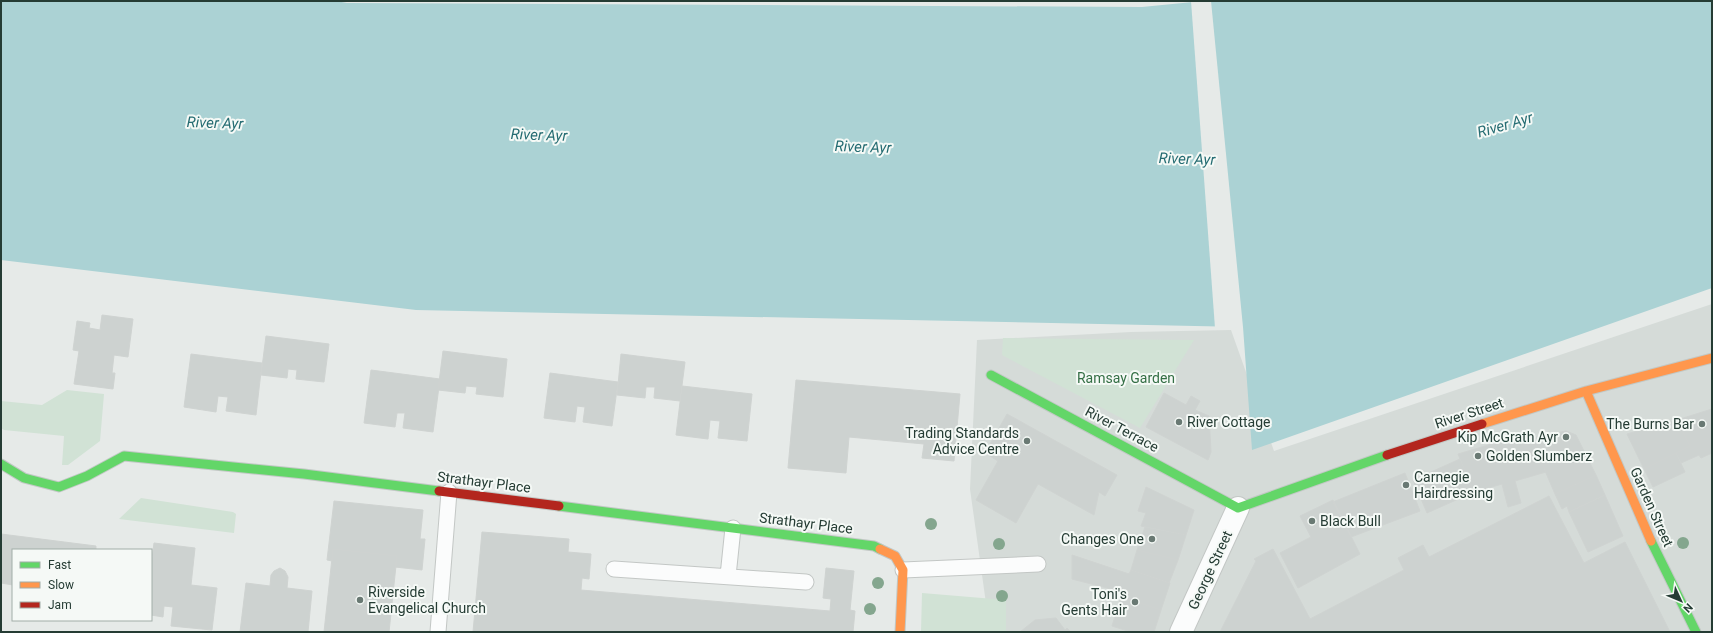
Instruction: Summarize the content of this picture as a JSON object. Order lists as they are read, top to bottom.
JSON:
{
  "streets": {
    "street": [
      "River Street",
      "River Terrace",
      "Strathayr Place",
      "Garden Street",
      "George Street"
    ]
  },
  "crossings": [
    ["River Street", "River Terrace"],
    ["River Street", "Garden Street"],
    ["River Street", "George Street"],
    ["River Terrace", "George Street"]
  ],
  "water": ["River Ayr"],
  "parks": ["Ramsay Garden"],
  "places": [
    "River Cottage",
    "The Burns Bar",
    "Kip McGrath Ayr",
    "Trading Standards Advice Centre",
    "Golden Slumberz",
    "Carnegie Hairdressing",
    "Black Bull",
    "Changes One",
    "Riverside Evangelical Church",
    "Toni's Gents Hair"
  ],
  "legend": ["Fast", "Slow", "Jam"],
  "north": "bottom right"
}
